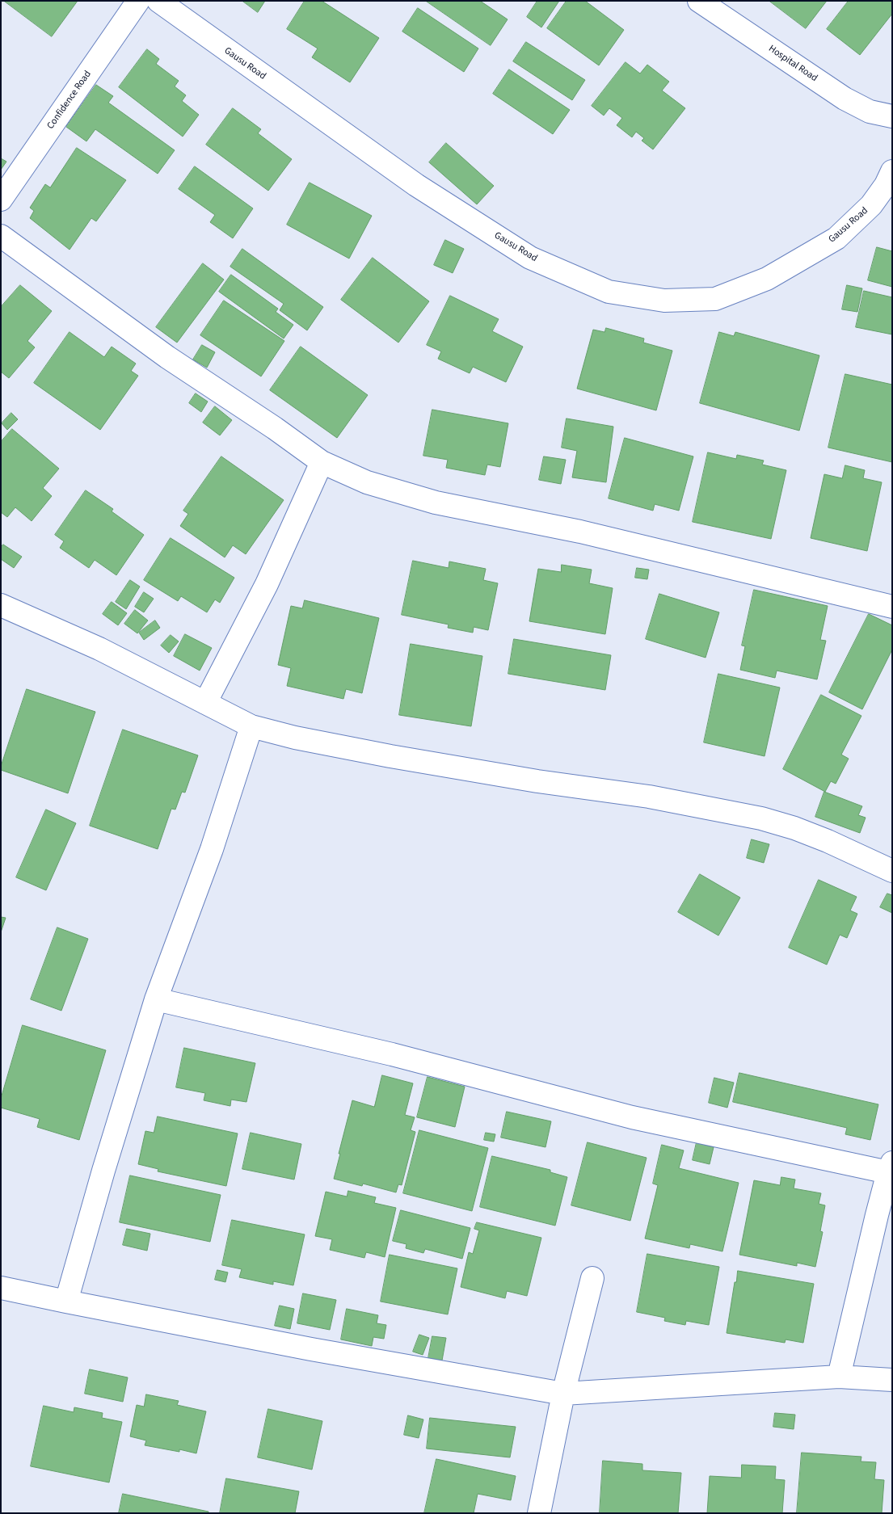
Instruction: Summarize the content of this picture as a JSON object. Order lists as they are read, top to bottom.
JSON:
{
  "streets": {
    "street": ["Gausu Road", "Hospital Road", "Confidence Road"]
  }
}
